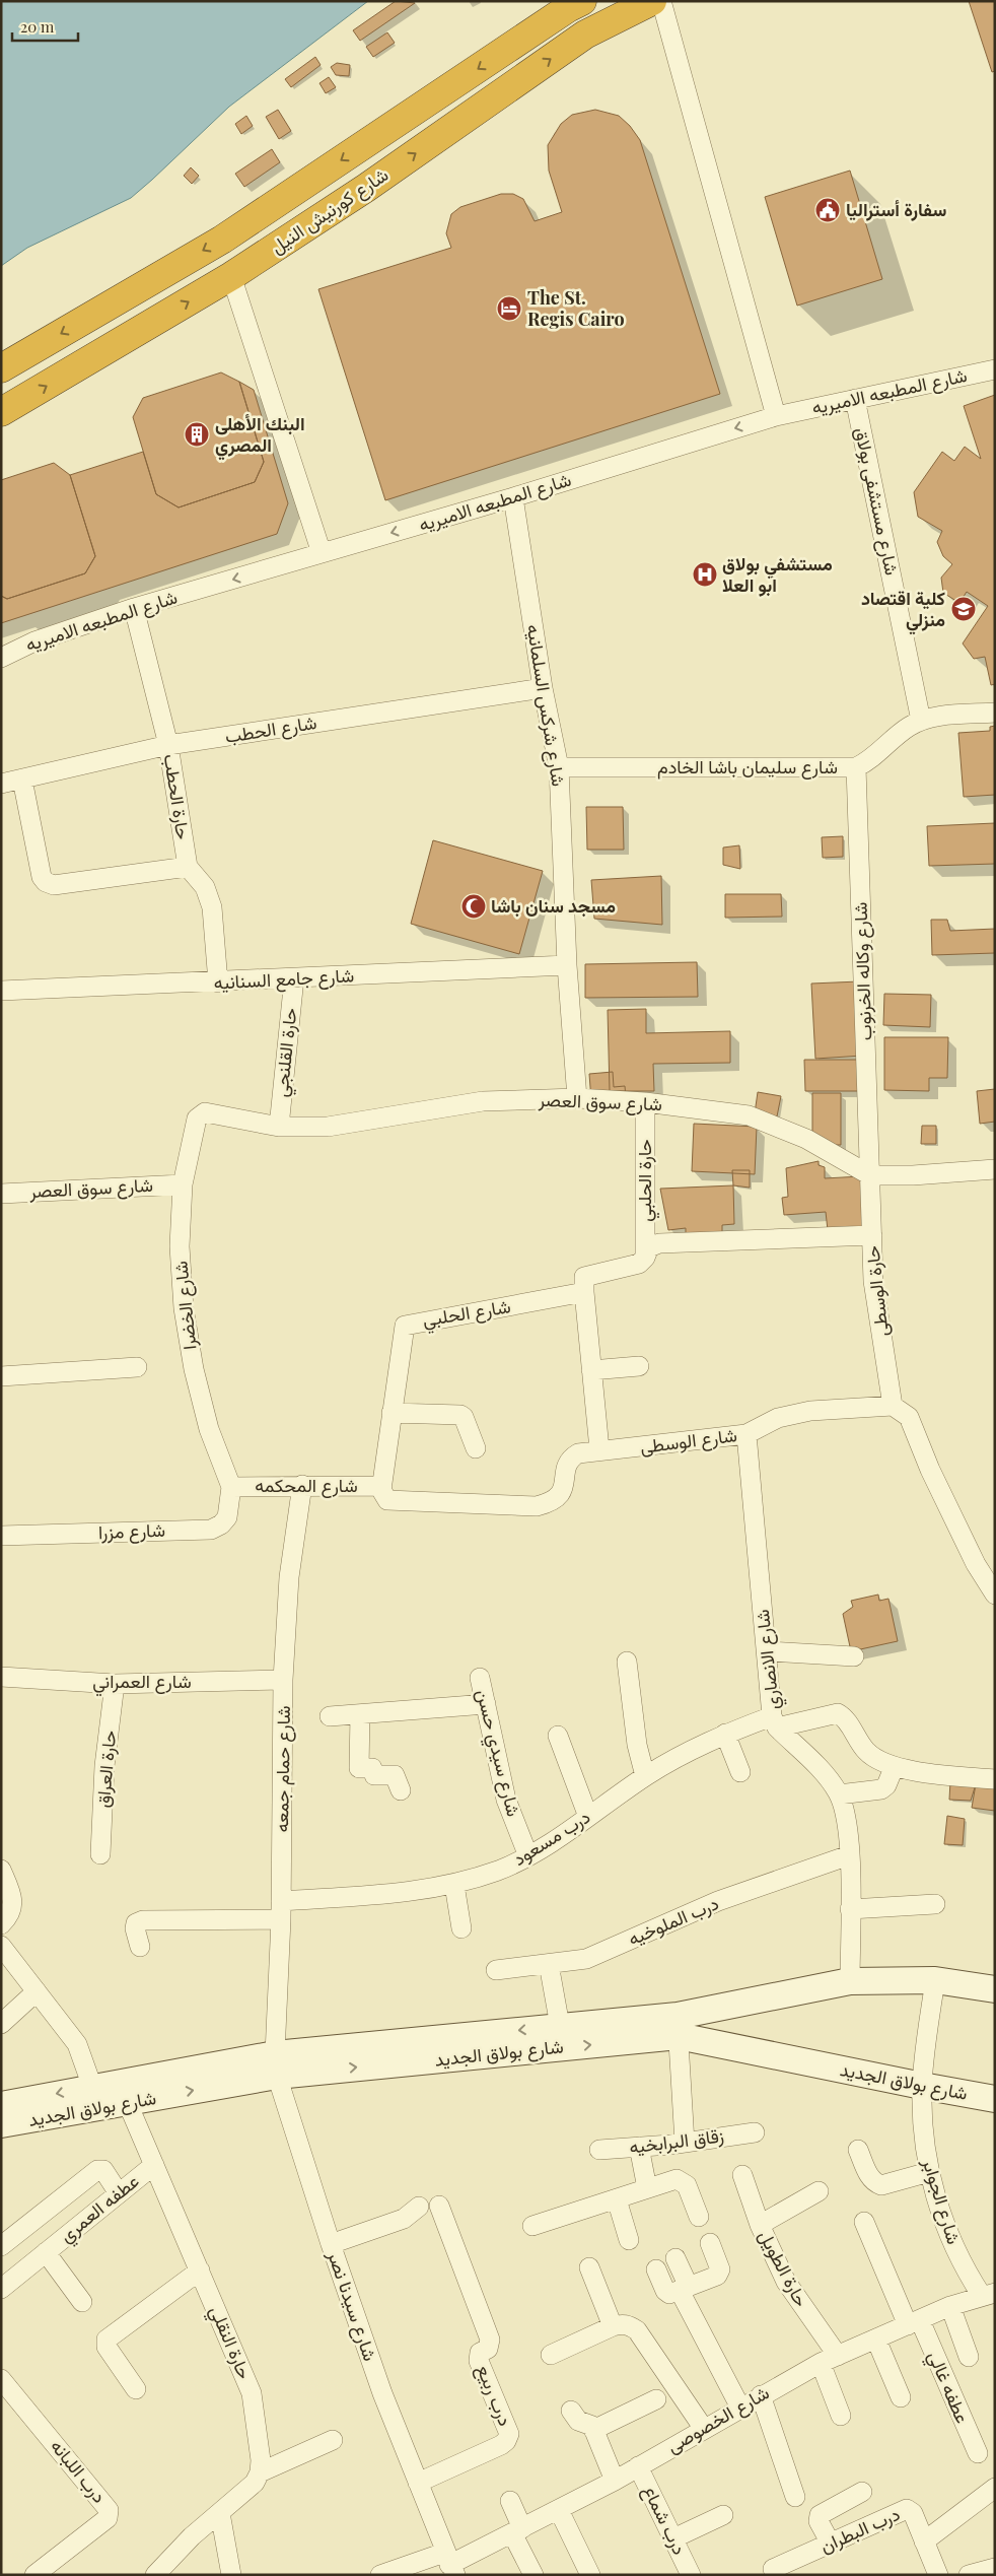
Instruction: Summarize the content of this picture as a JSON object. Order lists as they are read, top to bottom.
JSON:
{
  "streets": {
    "highway": ["شارع كورنيش النيل"],
    "street": [
      "شارع المطبعه الاميريه",
      "شارع مستشفى بولاق",
      "شارع شركس السلمانيه",
      "شارع الحطب",
      "شارع سليمان باشا الخادم",
      "حارة الحطب",
      "شارع وكاله الخرنوب",
      "شارع جامع السنانيه",
      "حارة القلنجي",
      "شارع سوق العصر",
      "حارة الحلبي",
      "حارة الوسطى",
      "شارع الخضرا",
      "شارع الحلبي",
      "شارع الوسطى",
      "شارع المحكمه",
      "شارع مزرا",
      "شارع الانصاري",
      "شارع العمراني",
      "شارع سيدي حسن",
      "حارة العراق",
      "شارع حمام جمعه",
      "درب مسعود",
      "درب الملوخيه",
      "شارع بولاق الجديد",
      "زقاق البرابخيه",
      "شارع الجوابر",
      "عطفه العمري",
      "حارة الطويل",
      "شارع سيدنا نصر",
      "حارة النقلي",
      "عطفه غالي",
      "درب ربيع",
      "شارع الخصوصى",
      "درب اللبانه",
      "درب شماع",
      "درب البطران"
    ]
  },
  "crossings": [
    ["شارع المطبعه الاميريه", "شارع مستشفى بولاق"],
    ["شارع المطبعه الاميريه", "شارع شركس السلمانيه"],
    ["شارع المطبعه الاميريه", "حارة الحطب"],
    ["شارع مستشفى بولاق", "شارع سليمان باشا الخادم"],
    ["شارع شركس السلمانيه", "شارع الحطب"],
    ["شارع شركس السلمانيه", "شارع سليمان باشا الخادم"],
    ["شارع شركس السلمانيه", "شارع جامع السنانيه"],
    ["شارع شركس السلمانيه", "شارع سوق العصر"],
    ["شارع الحطب", "حارة الحطب"],
    ["شارع سليمان باشا الخادم", "شارع وكاله الخرنوب"],
    ["حارة الحطب", "شارع جامع السنانيه"],
    ["شارع وكاله الخرنوب", "شارع سوق العصر"],
    ["شارع وكاله الخرنوب", "حارة الوسطى"],
    ["شارع جامع السنانيه", "حارة القلنجي"],
    ["حارة القلنجي", "شارع سوق العصر"],
    ["شارع سوق العصر", "حارة الحلبي"],
    ["شارع سوق العصر", "حارة الوسطى"],
    ["شارع سوق العصر", "شارع الخضرا"],
    ["حارة الوسطى", "شارع الوسطى"],
    ["شارع الخضرا", "شارع المحكمه"],
    ["شارع الخضرا", "شارع مزرا"],
    ["شارع الحلبي", "شارع الوسطى"],
    ["شارع الحلبي", "شارع المحكمه"],
    ["شارع الوسطى", "شارع المحكمه"],
    ["شارع الوسطى", "شارع الانصاري"],
    ["شارع المحكمه", "شارع مزرا"],
    ["شارع المحكمه", "شارع حمام جمعه"],
    ["شارع الانصاري", "درب مسعود"],
    ["شارع الانصاري", "درب الملوخيه"],
    ["شارع العمراني", "حارة العراق"],
    ["شارع العمراني", "شارع حمام جمعه"],
    ["شارع سيدي حسن", "درب مسعود"],
    ["شارع حمام جمعه", "درب مسعود"],
    ["شارع حمام جمعه", "شارع بولاق الجديد"],
    ["شارع حمام جمعه", "شارع سيدنا نصر"],
    ["شارع بولاق الجديد", "شارع الجوابر"],
    ["شارع بولاق الجديد", "شارع سيدنا نصر"],
    ["شارع بولاق الجديد", "حارة النقلي"],
    ["شارع الجوابر", "شارع الخصوصى"],
    ["عطفه العمري", "حارة النقلي"],
    ["حارة الطويل", "شارع الخصوصى"],
    ["شارع سيدنا نصر", "درب ربيع"],
    ["شارع سيدنا نصر", "شارع الخصوصى"],
    ["عطفه غالي", "شارع الخصوصى"],
    ["شارع الخصوصى", "درب شماع"]
  ],
  "one_way": ["شارع المطبعه الاميريه"],
  "places": {
    "public building": ["سفارة أستراليا"],
    "hotel": ["The St. Regis Cairo"],
    "building": ["البنك الأهلى المصري"],
    "hospital": ["مستشفي بولاق ابو العلا"],
    "school or university": ["كلية اقتصاد منزلي"],
    "mosque": ["مسجد سنان باشا"]
  },
  "scale_bar": "20 m"
}
